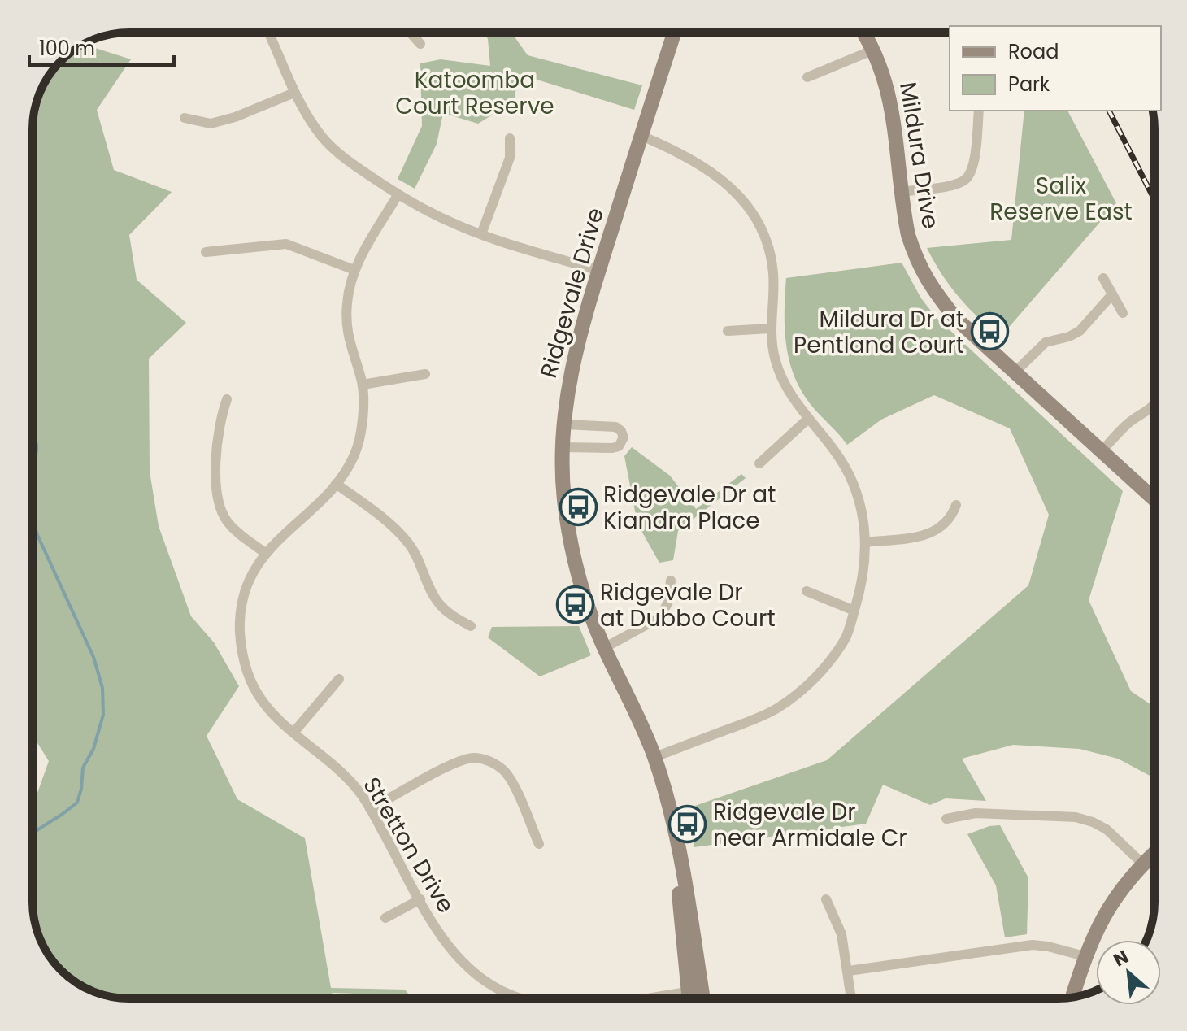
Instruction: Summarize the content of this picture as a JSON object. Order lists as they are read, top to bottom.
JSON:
{
  "streets": {
    "street": ["Mildura Drive", "Ridgevale Drive", "Stretton Drive"]
  },
  "crossings": [
    ["Ridgevale Drive", "Stretton Drive"]
  ],
  "parks": ["Katoomba Court Reserve", "Salix Reserve East"],
  "places": {
    "bus stop": [
      "Mildura Dr at Pentland Court",
      "Ridgevale Dr at Kiandra Place",
      "Ridgevale Dr at Dubbo Court",
      "Ridgevale Dr near Armidale Cr"
    ]
  },
  "legend": ["Road", "Park"],
  "scale_bar": "100 m",
  "north": "top left"
}
